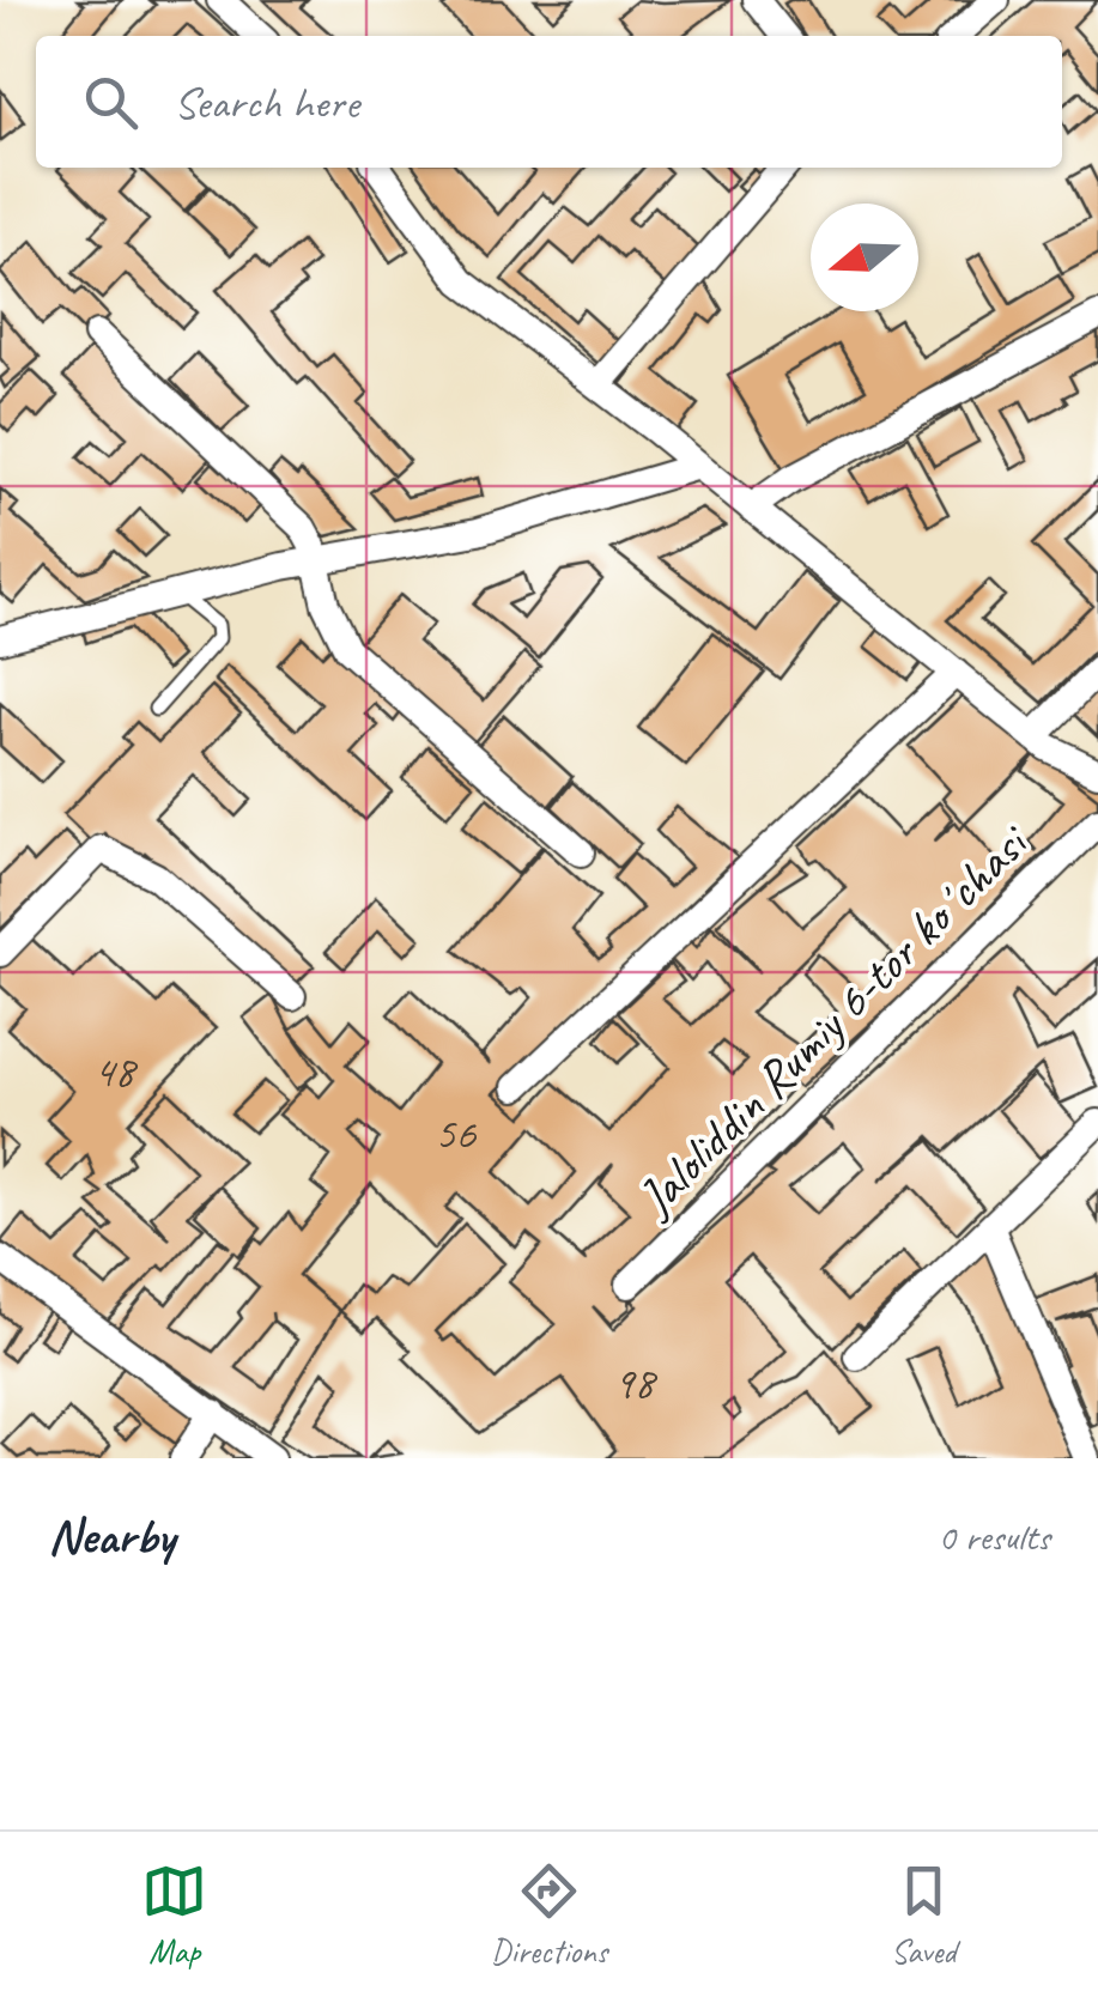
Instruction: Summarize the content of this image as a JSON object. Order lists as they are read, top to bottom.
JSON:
{
  "streets": {
    "street": ["Jaloliddin Rumiy 6-tor koʼchasi"]
  },
  "house_numbers": ["48", "56", "98"],
  "north": "left",
  "page": {
    "search": "Search here",
    "heading": ["Nearby", "0 results"],
    "nav": ["Map", "Directions", "Saved"]
  }
}
